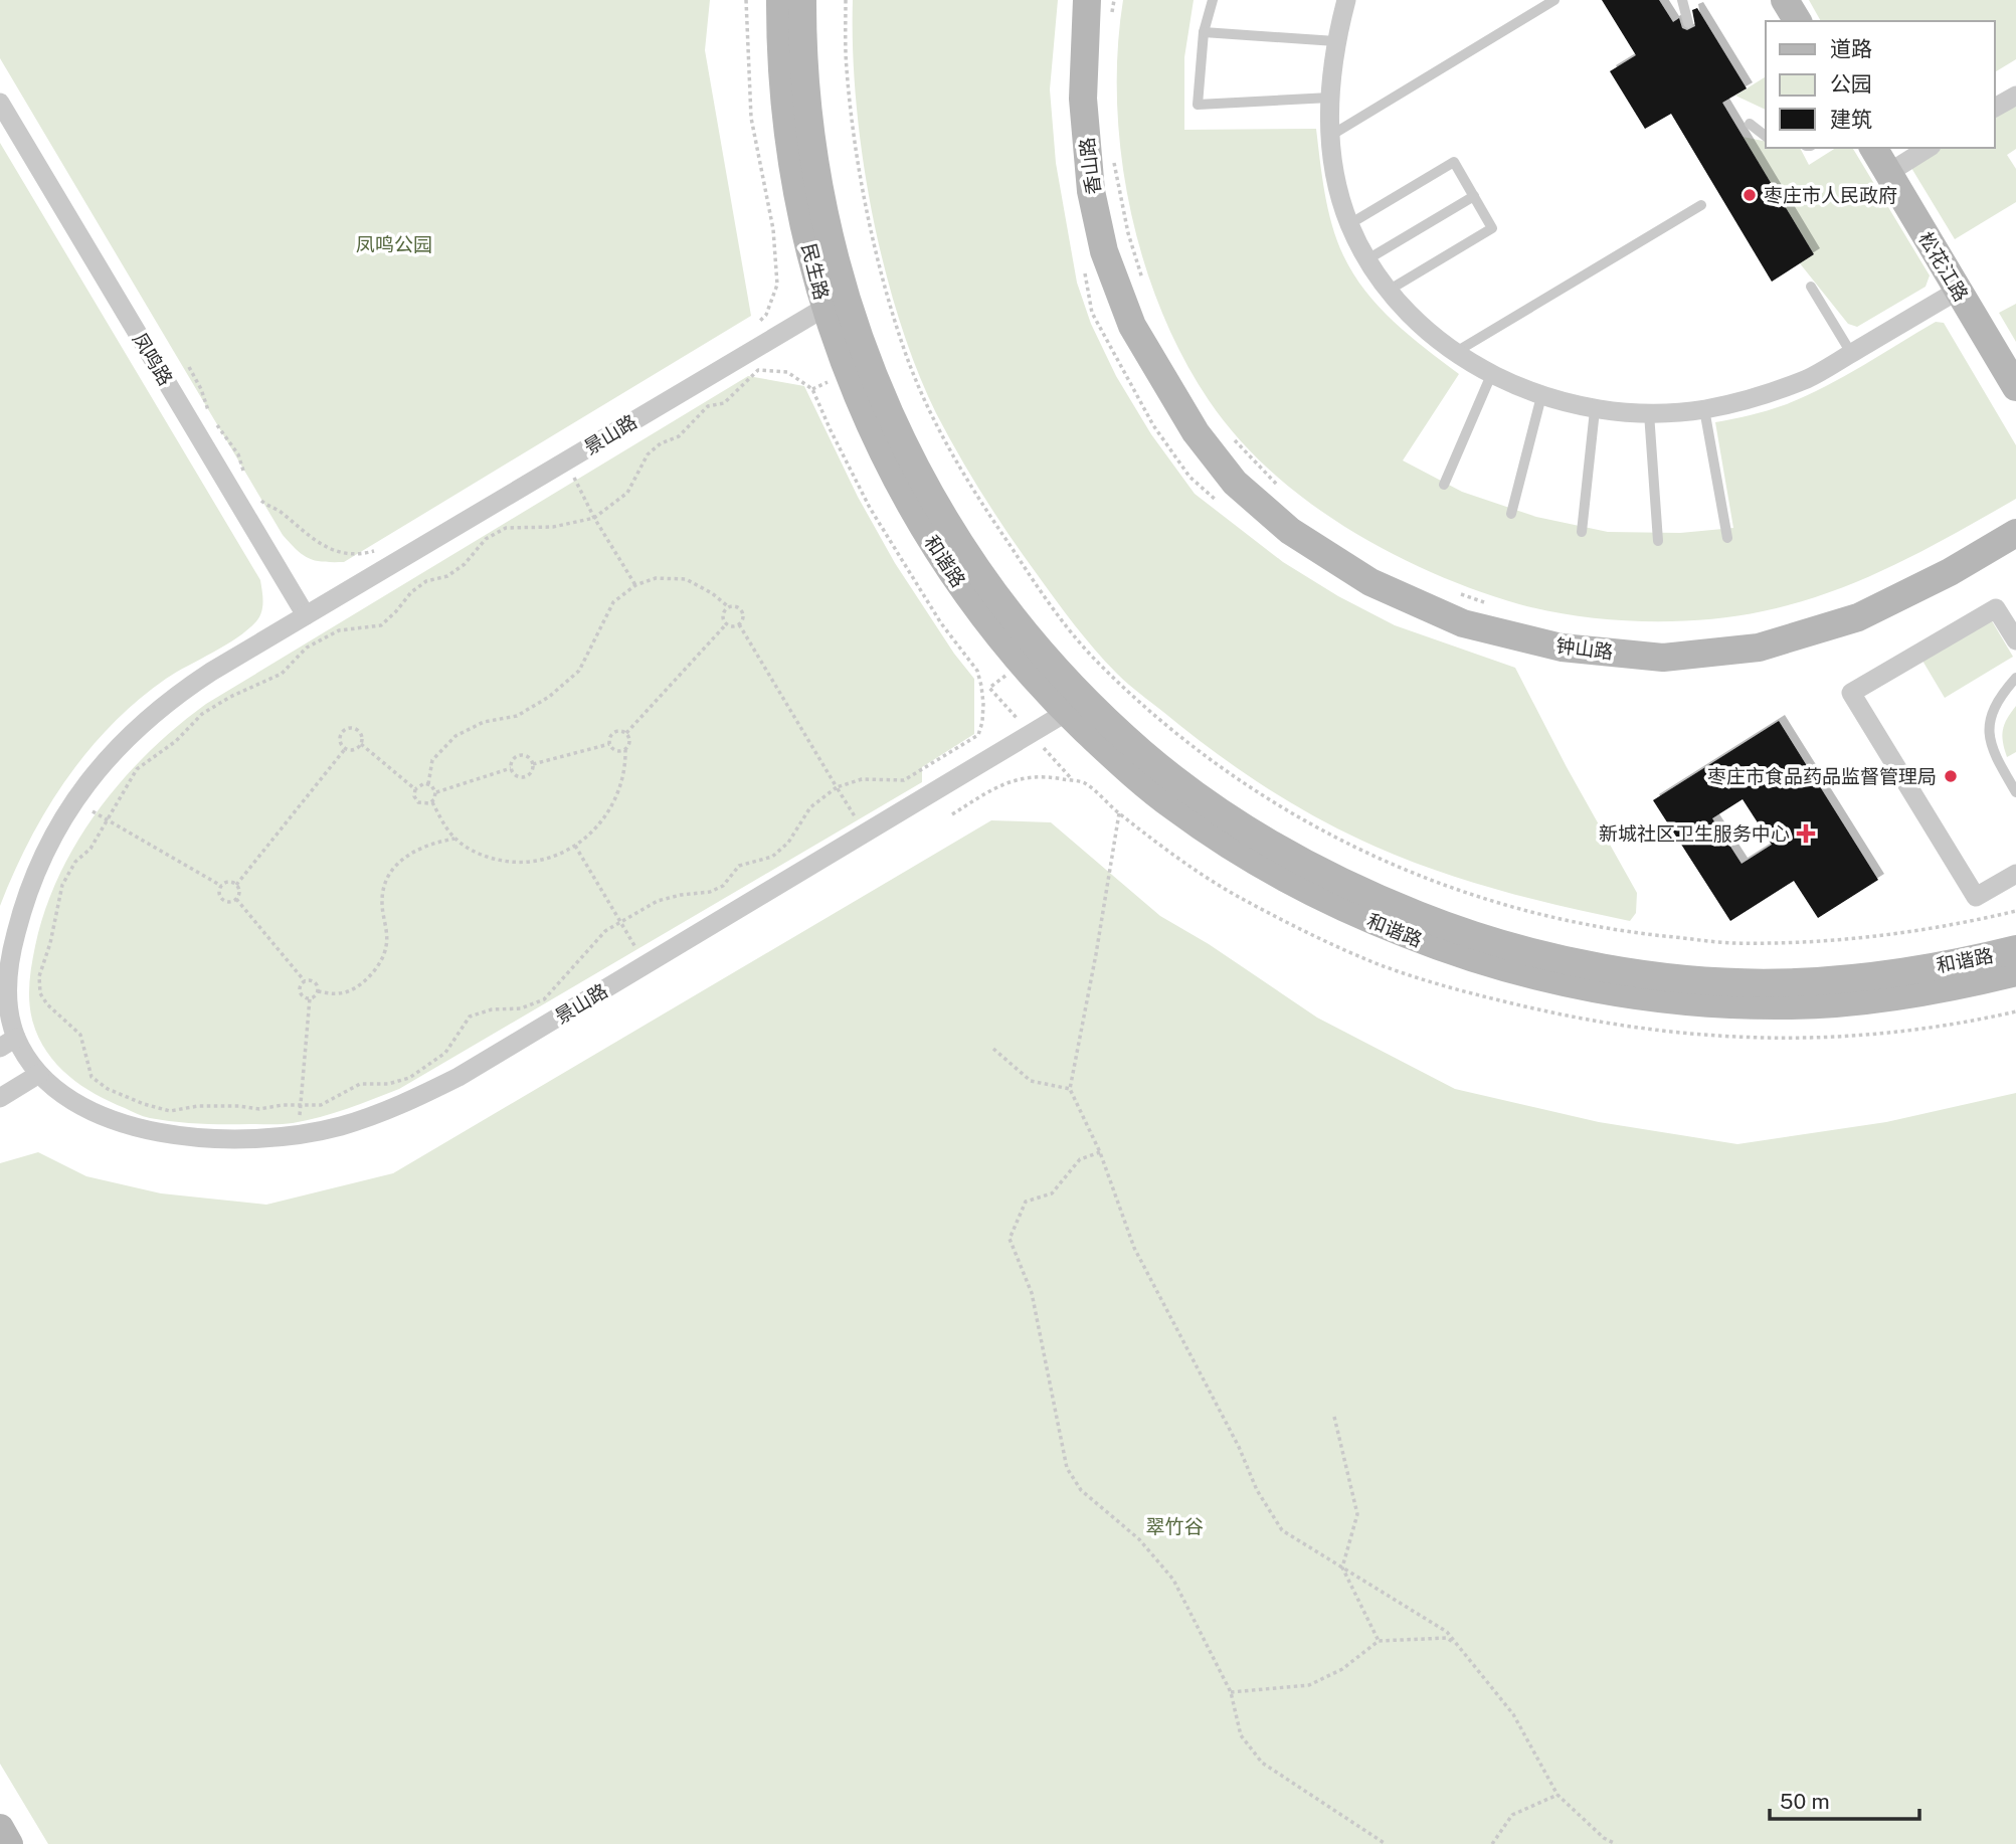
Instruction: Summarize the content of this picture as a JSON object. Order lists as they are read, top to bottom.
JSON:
{
  "streets": {
    "main road": [
      "香山路",
      "松花江路",
      "民生路",
      "和谐路",
      "钟山路"
    ],
    "street": ["凤鸣路", "景山路"]
  },
  "crossings": [
    ["香山路", "钟山路"],
    ["民生路", "景山路"],
    ["民生路", "和谐路"],
    ["凤鸣路", "景山路"],
    ["景山路", "和谐路"]
  ],
  "parks": ["凤鸣公园", "翠竹谷"],
  "places": {
    "other": ["枣庄市人民政府", "枣庄市食品药品监督管理局"],
    "health": ["新城社区卫生服务中心"]
  },
  "legend": ["道路", "公园", "建筑"],
  "scale_bar": "50 m"
}
